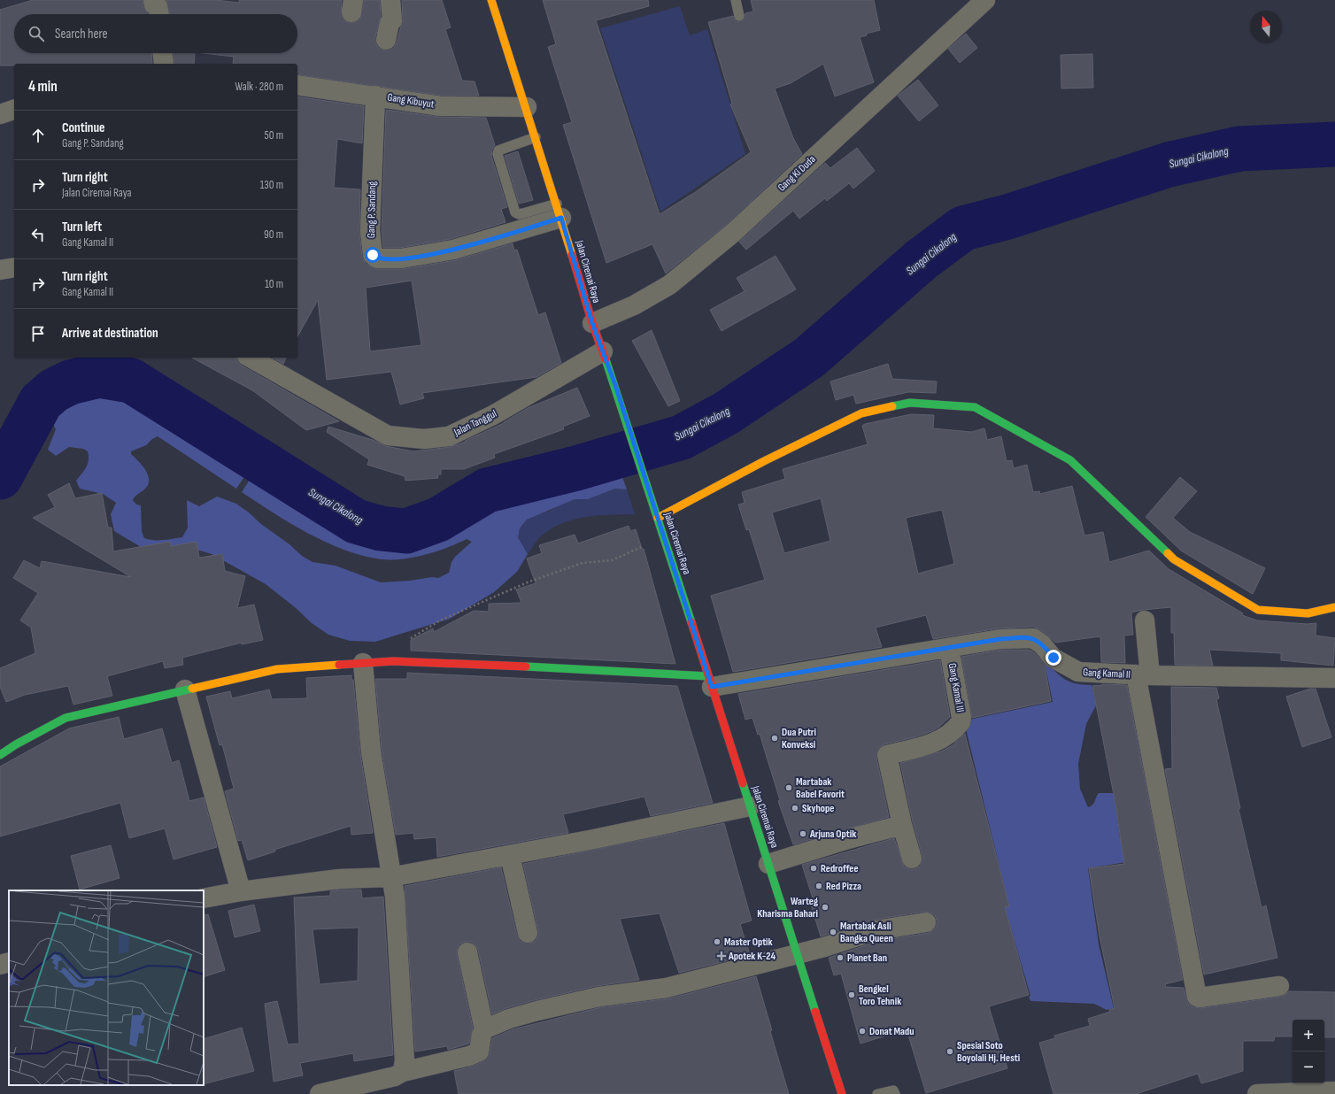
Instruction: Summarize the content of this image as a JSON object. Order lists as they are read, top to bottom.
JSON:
{
  "streets": {
    "street": [
      "Gang Kibuyut",
      "Gang Ki Duda",
      "Gang P. Sandang",
      "Jalan Ciremai Raya",
      "Jalan Tanggul",
      "Gang Kamal II",
      "Gang Kamal III"
    ]
  },
  "crossings": [
    ["Gang Kibuyut", "Gang P. Sandang"],
    ["Gang Kibuyut", "Jalan Ciremai Raya"],
    ["Gang Ki Duda", "Jalan Ciremai Raya"],
    ["Gang P. Sandang", "Jalan Ciremai Raya"],
    ["Jalan Ciremai Raya", "Jalan Tanggul"],
    ["Jalan Ciremai Raya", "Gang Kamal II"],
    ["Gang Kamal II", "Gang Kamal III"]
  ],
  "water": ["Sungai Cikalong"],
  "places": {
    "other": [
      "Dua Putri Konveksi",
      "Martabak Babel Favorit",
      "Skyhope",
      "Arjuna Optik",
      "Redroffee",
      "Red Pizza",
      "Warteg Kharisma Bahari",
      "Martabak Asli Bangka Queen",
      "Master Optik",
      "Planet Ban",
      "Bengkel Toro Tehnik",
      "Donat Madu",
      "Spesial Soto Boyolali Hj. Hesti"
    ],
    "health": ["Apotek K-24"]
  },
  "north": "top",
  "page": {
    "search": "Search here",
    "heading": ["4 min", "Walk · 280 m"],
    "list": [
      ["Continue", "Gang P. Sandang", "50 m"],
      ["Turn right", "Jalan Ciremai Raya", "130 m"],
      ["Turn left", "Gang Kamal II", "90 m"],
      ["Turn right", "Gang Kamal II", "10 m"],
      "Arrive at destination"
    ],
    "map_buttons": ["+", "−"]
  }
}
